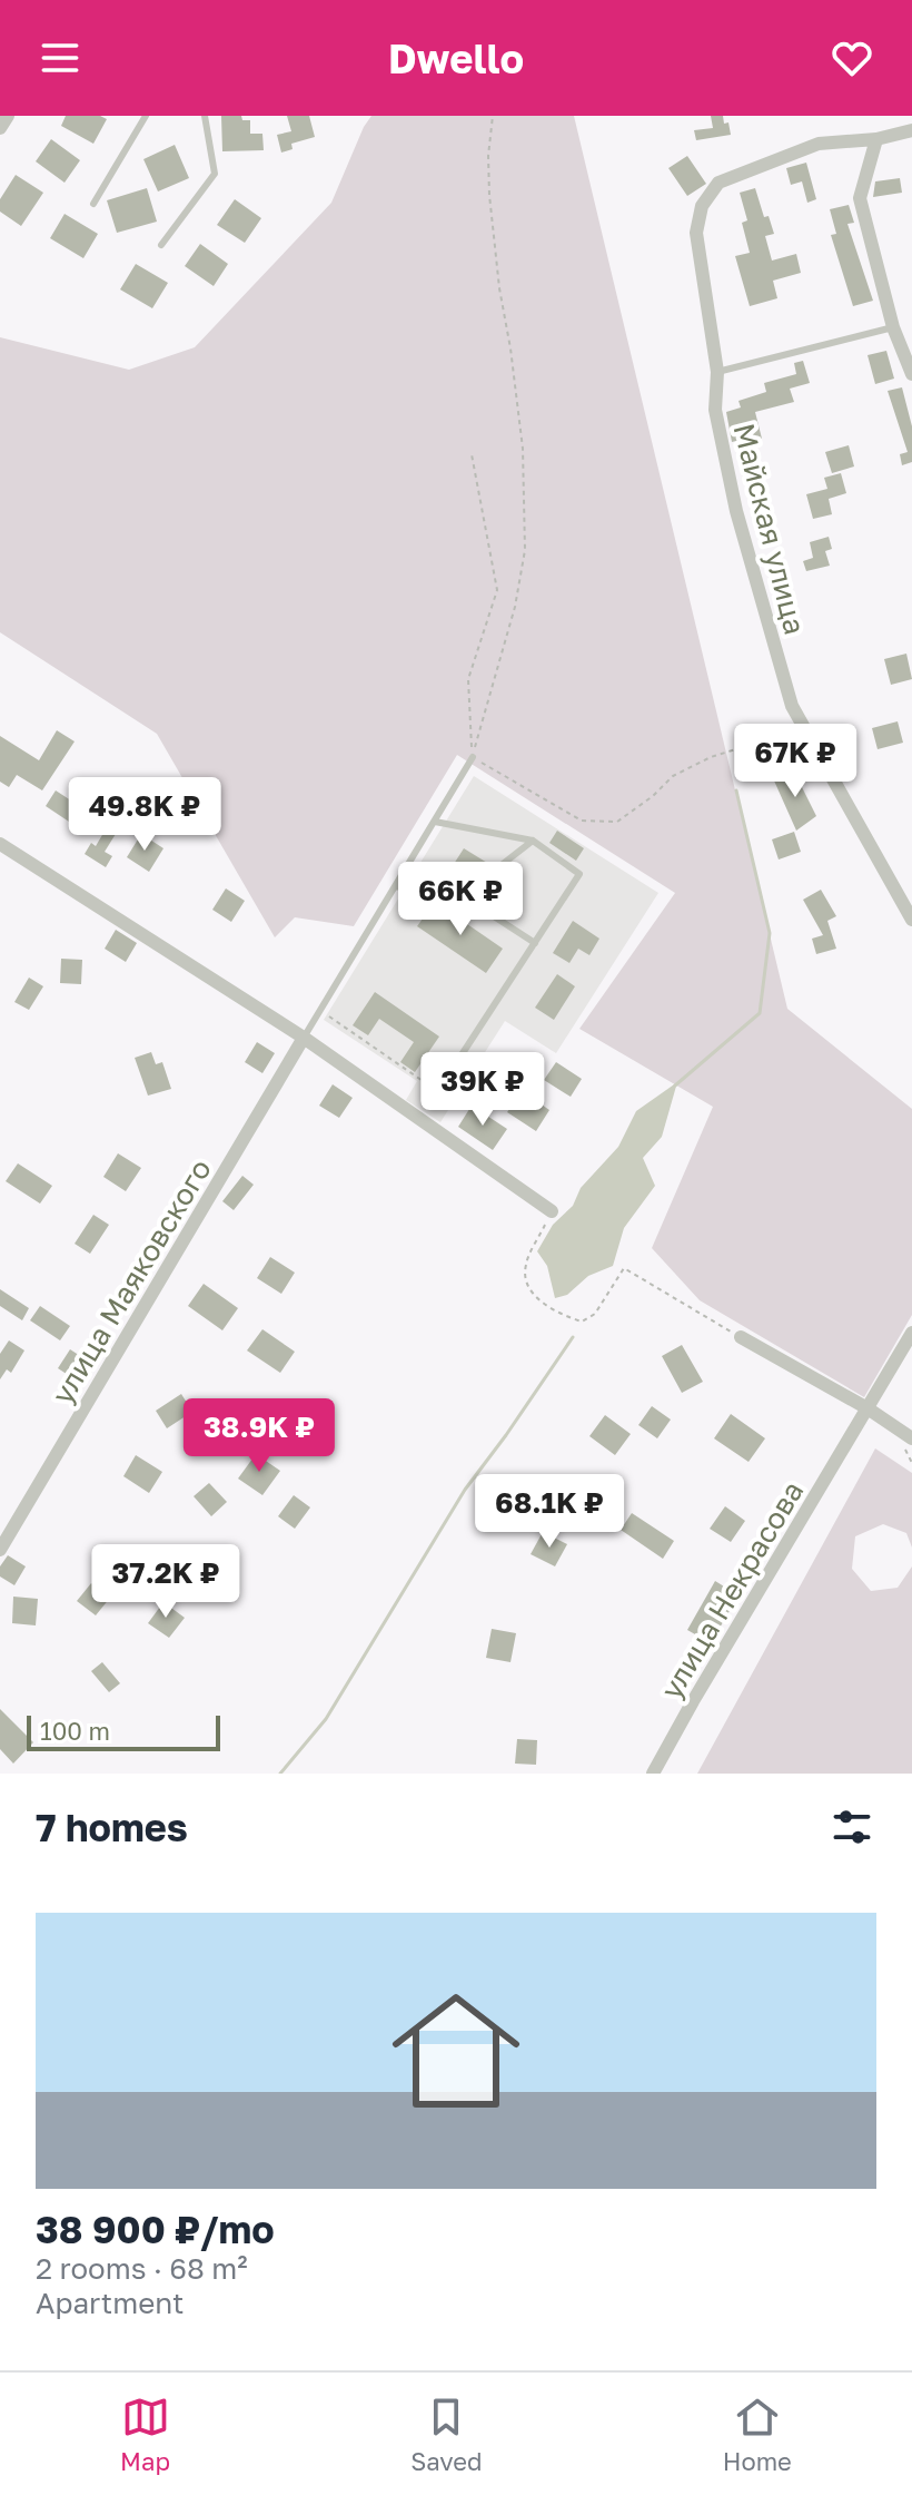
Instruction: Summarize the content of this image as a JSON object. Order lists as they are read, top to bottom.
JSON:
{
  "streets": {
    "street": ["Майская улица", "улица Маяковского", "улица Некрасова"]
  },
  "scale_bar": "100 m",
  "page": {
    "header": "Dwello",
    "price": [
      "67K ₽",
      "49.8K ₽",
      "66K ₽",
      "39K ₽",
      "38.9K ₽",
      "68.1K ₽",
      "37.2K ₽"
    ],
    "scale": "100 m",
    "heading": "7 homes",
    "list": [
      {
        "name": "38 900 ₽/mo",
        "note": "2 rooms · 68 m² · Apartment"
      }
    ],
    "tabs": ["Map", "Saved", "Home"]
  }
}
